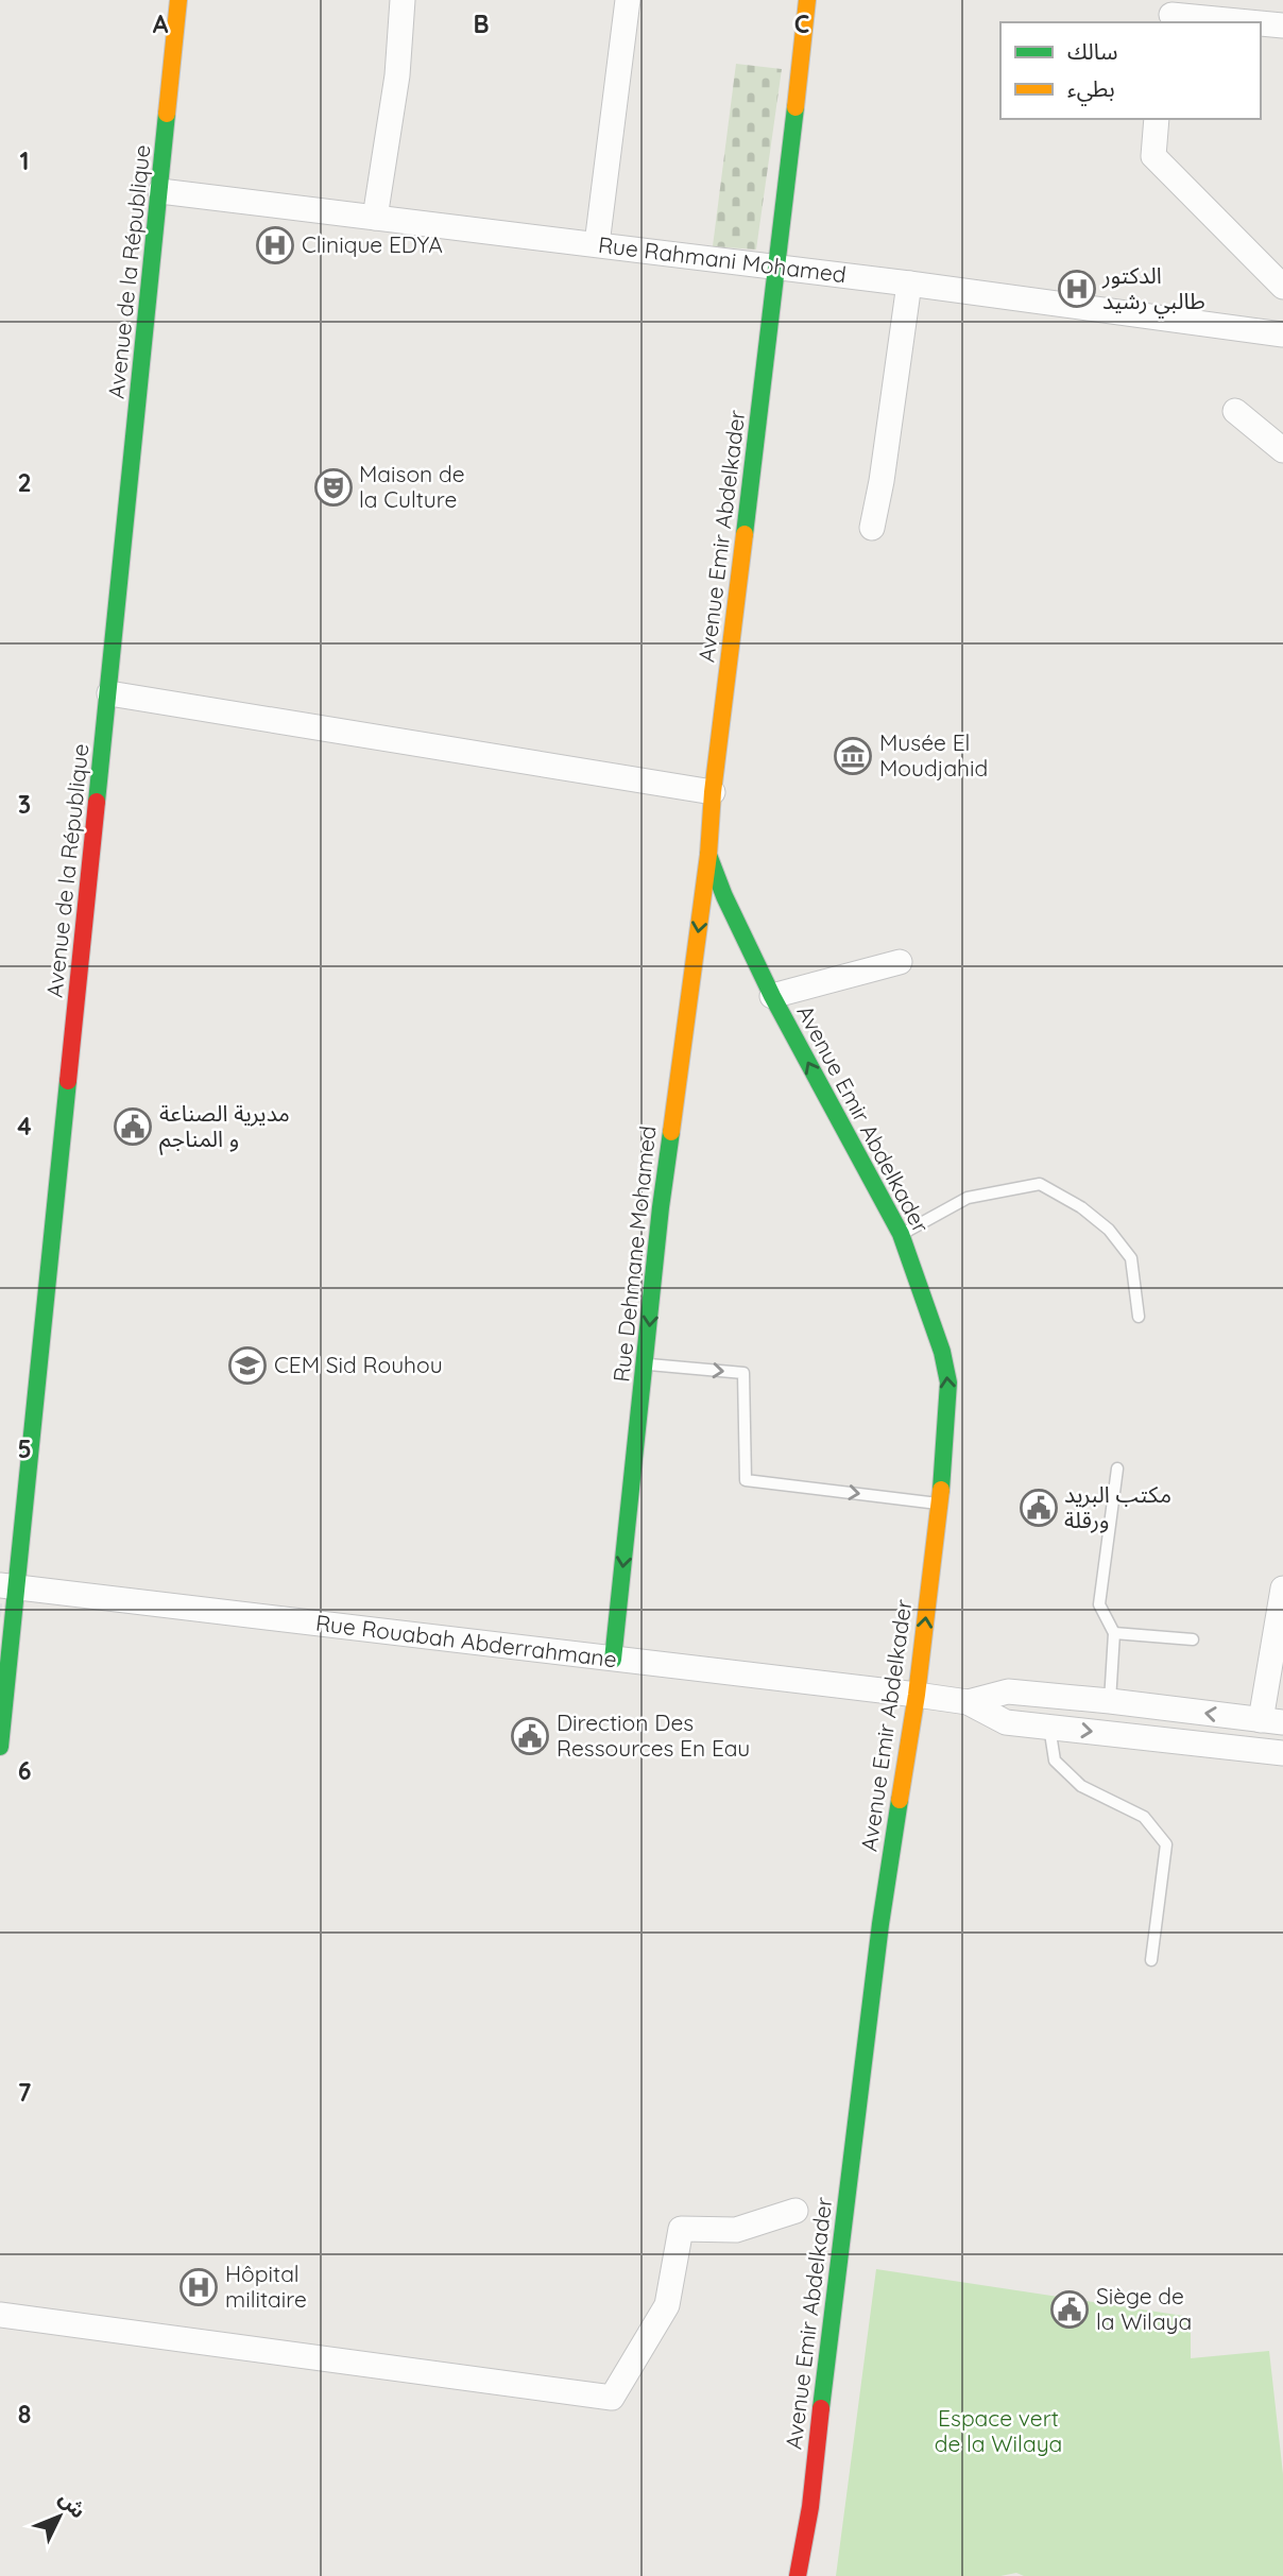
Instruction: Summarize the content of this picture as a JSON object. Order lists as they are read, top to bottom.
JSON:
{
  "streets": {
    "street": [
      "Rue Rahmani Mohamed",
      "Avenue de la République",
      "Avenue Emir Abdelkader",
      "Rue Dehmane Mohamed",
      "Rue Rouabah Abderrahmane"
    ]
  },
  "crossings": [
    ["Rue Rahmani Mohamed", "Avenue de la République"],
    ["Rue Rahmani Mohamed", "Avenue Emir Abdelkader"],
    ["Avenue de la République", "Rue Rouabah Abderrahmane"],
    ["Avenue Emir Abdelkader", "Rue Dehmane Mohamed"],
    ["Avenue Emir Abdelkader", "Rue Rouabah Abderrahmane"],
    ["Rue Dehmane Mohamed", "Rue Rouabah Abderrahmane"]
  ],
  "one_way": ["Rue Dehmane Mohamed"],
  "parks": ["Espace vert de la Wilaya"],
  "places": {
    "hospital": ["Clinique EDYA", "الدكتور طالبي رشيد", "Hôpital militaire"],
    "theatre": ["Maison de la Culture"],
    "museum": ["Musée El Moudjahid"],
    "public building": [
      "مديرية الصناعة و المناجم",
      "مكتب البريد ورقلة",
      "Direction Des Ressources En Eau",
      "Siège de la Wilaya"
    ],
    "school or university": ["CEM Sid Rouhou"]
  },
  "legend": ["سالك", "بطيء"],
  "north": "top right",
  "grid": {
    "columns": ["A", "B", "C"],
    "rows": [
      "1",
      "2",
      "3",
      "4",
      "5",
      "6",
      "7",
      "8"
    ]
  }
}
